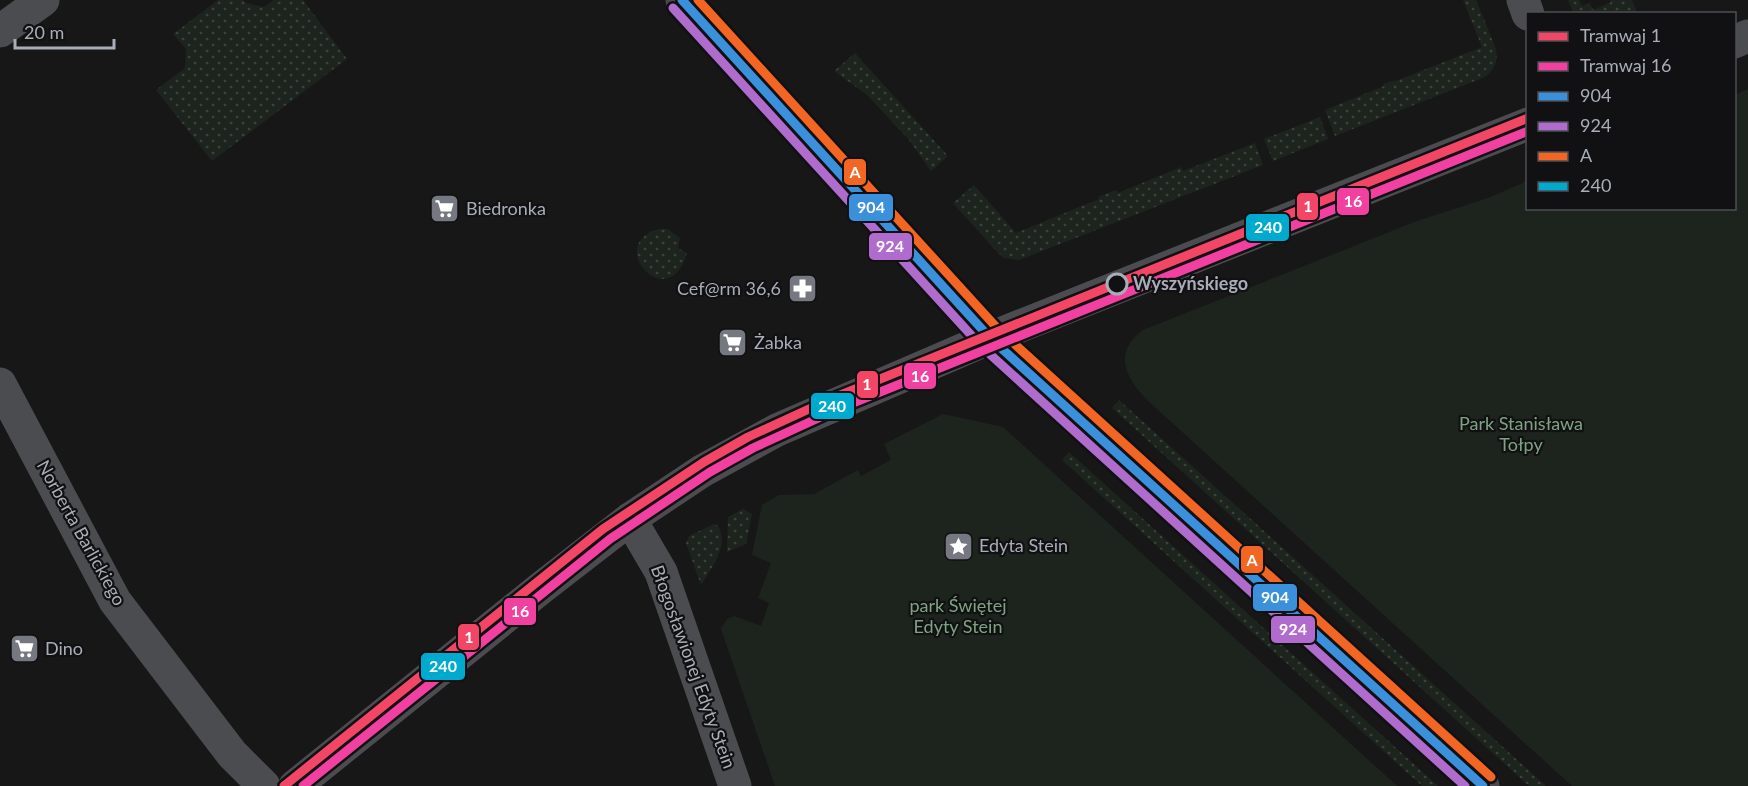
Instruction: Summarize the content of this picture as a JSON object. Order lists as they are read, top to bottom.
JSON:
{
  "streets": {
    "street": ["Norberta Barlickiego", "Błogosławionej Edyty Stein"]
  },
  "parks": ["Park Stanisława Tołpy", "park Świętej Edyty Stein"],
  "places": {
    "supermarket": ["Biedronka", "Żabka", "Dino"],
    "other": ["Wyszyńskiego"],
    "pharmacy": ["Cef@rm 36,6"],
    "place": ["Edyta Stein"]
  },
  "lines": [
    "transit line 904",
    "transit line A",
    "transit line 924",
    "tram line 1",
    "transit line 240",
    "tram line 16"
  ],
  "legend": [
    "Tramwaj 1",
    "Tramwaj 16",
    "904",
    "924",
    "A",
    "240"
  ],
  "scale_bar": "20 m"
}
